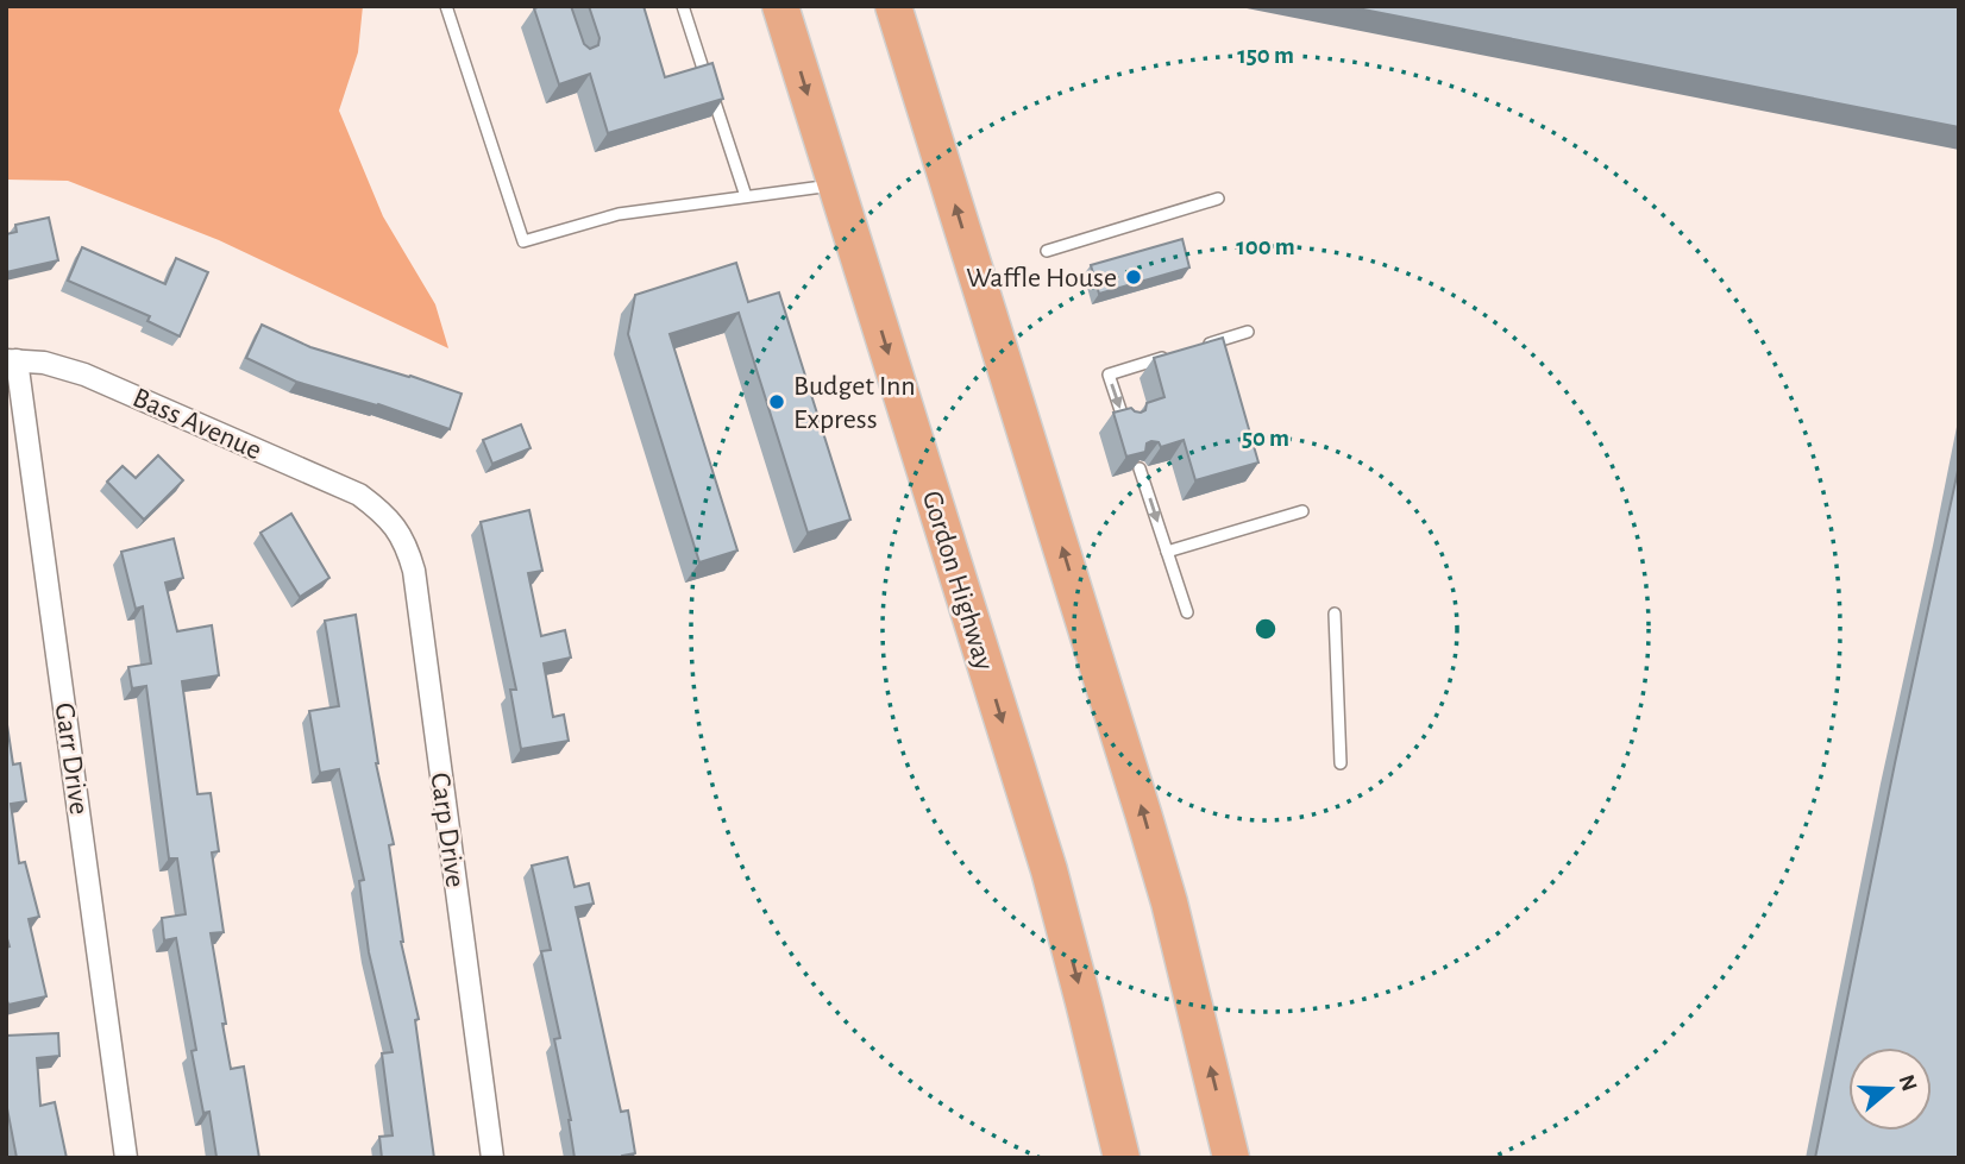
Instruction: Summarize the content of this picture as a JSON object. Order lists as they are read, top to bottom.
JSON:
{
  "streets": {
    "highway": ["Gordon Highway"],
    "street": ["Bass Avenue", "Garr Drive", "Carp Drive"]
  },
  "crossings": [
    ["Bass Avenue", "Garr Drive"],
    ["Bass Avenue", "Carp Drive"]
  ],
  "places": ["Waffle House", "Budget Inn Express"],
  "north": "right",
  "rings": ["150 m", "100 m", "50 m"]
}
